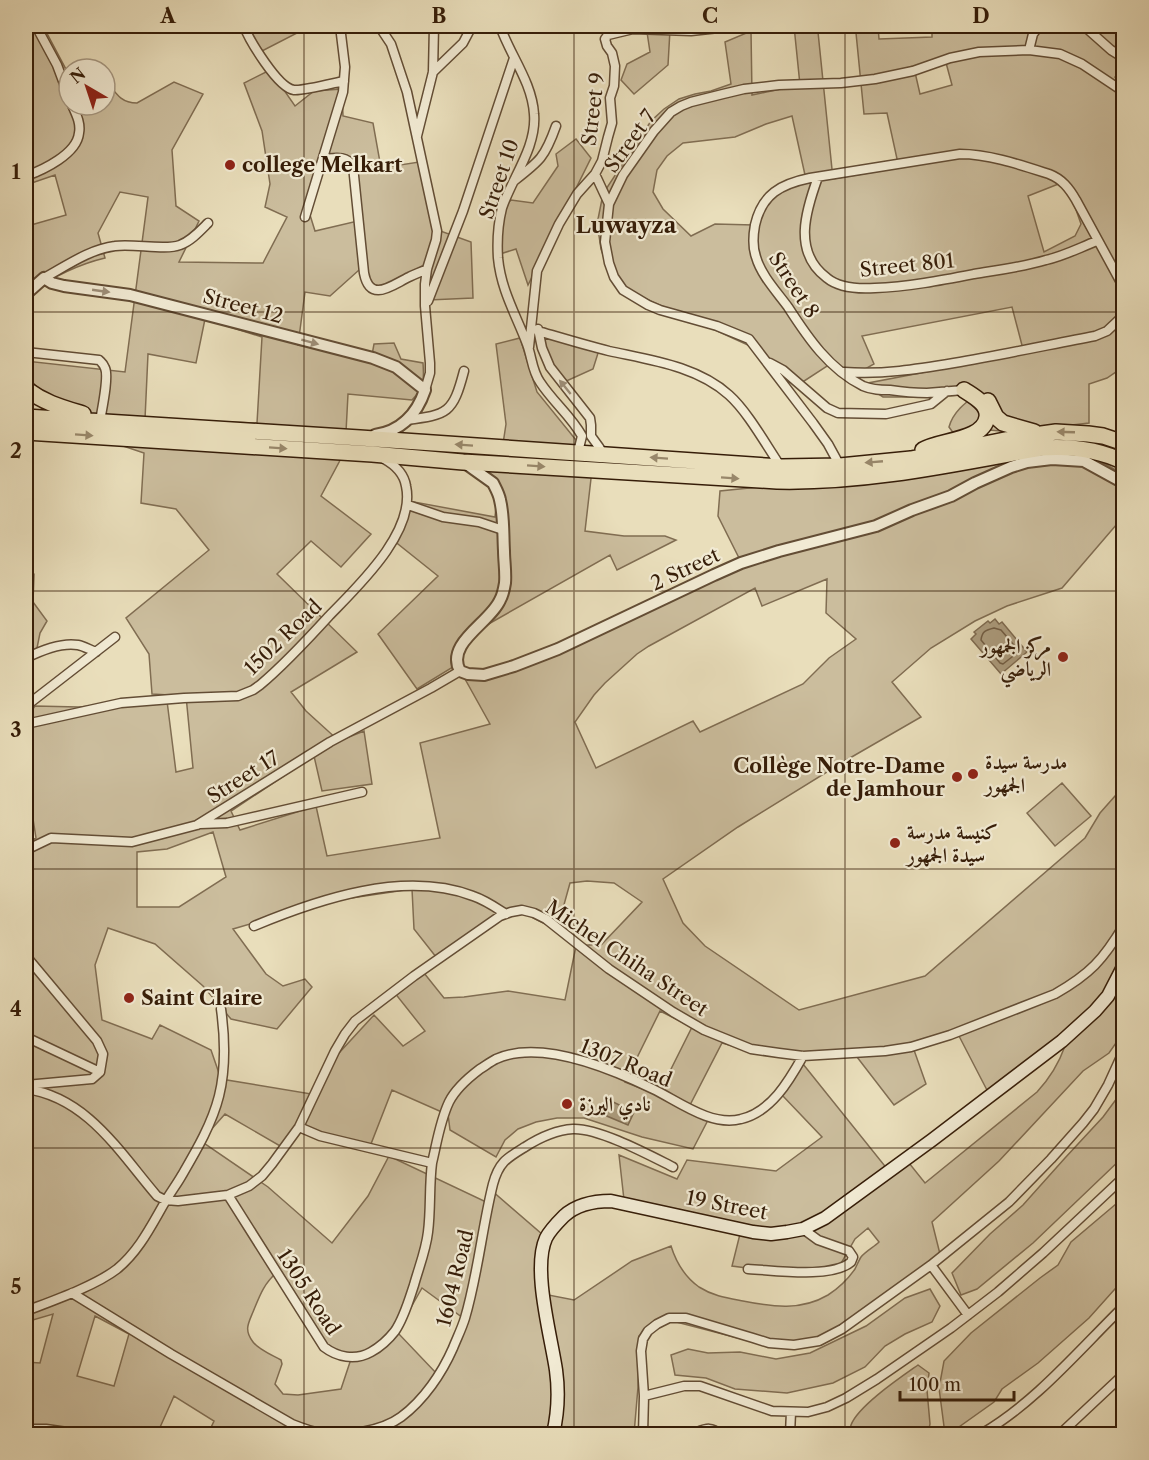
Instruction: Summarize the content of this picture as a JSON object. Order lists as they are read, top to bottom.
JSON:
{
  "streets": {
    "main road": ["19 Street"],
    "street": [
      "Street 9",
      "Street 7",
      "Street 10",
      "Street 801",
      "Street 8",
      "Street 12",
      "2 Street",
      "1502 Road",
      "Street 17",
      "Michel Chiha Street",
      "1307 Road",
      "1604 Road",
      "1305 Road"
    ]
  },
  "crossings": [
    ["Street 9", "Street 10"],
    ["Street 801", "Street 8"],
    ["2 Street", "Street 17"],
    ["Michel Chiha Street", "1307 Road"],
    ["1307 Road", "1305 Road"]
  ],
  "one_way": ["Street 12"],
  "districts": ["Luwayza"],
  "places": [
    "college Melkart",
    "مركز الجمهور الرياضي",
    "مدرسة سيدة الجمهور",
    "Collège Notre-Dame de Jamhour",
    "كنيسة مدرسة سيدة الجمهور",
    "Saint Claire",
    "نادي اليرزة"
  ],
  "scale_bar": "100 m",
  "north": "top left",
  "grid": {
    "columns": [
      "A",
      "B",
      "C",
      "D"
    ],
    "rows": [
      "1",
      "2",
      "3",
      "4",
      "5"
    ]
  }
}
